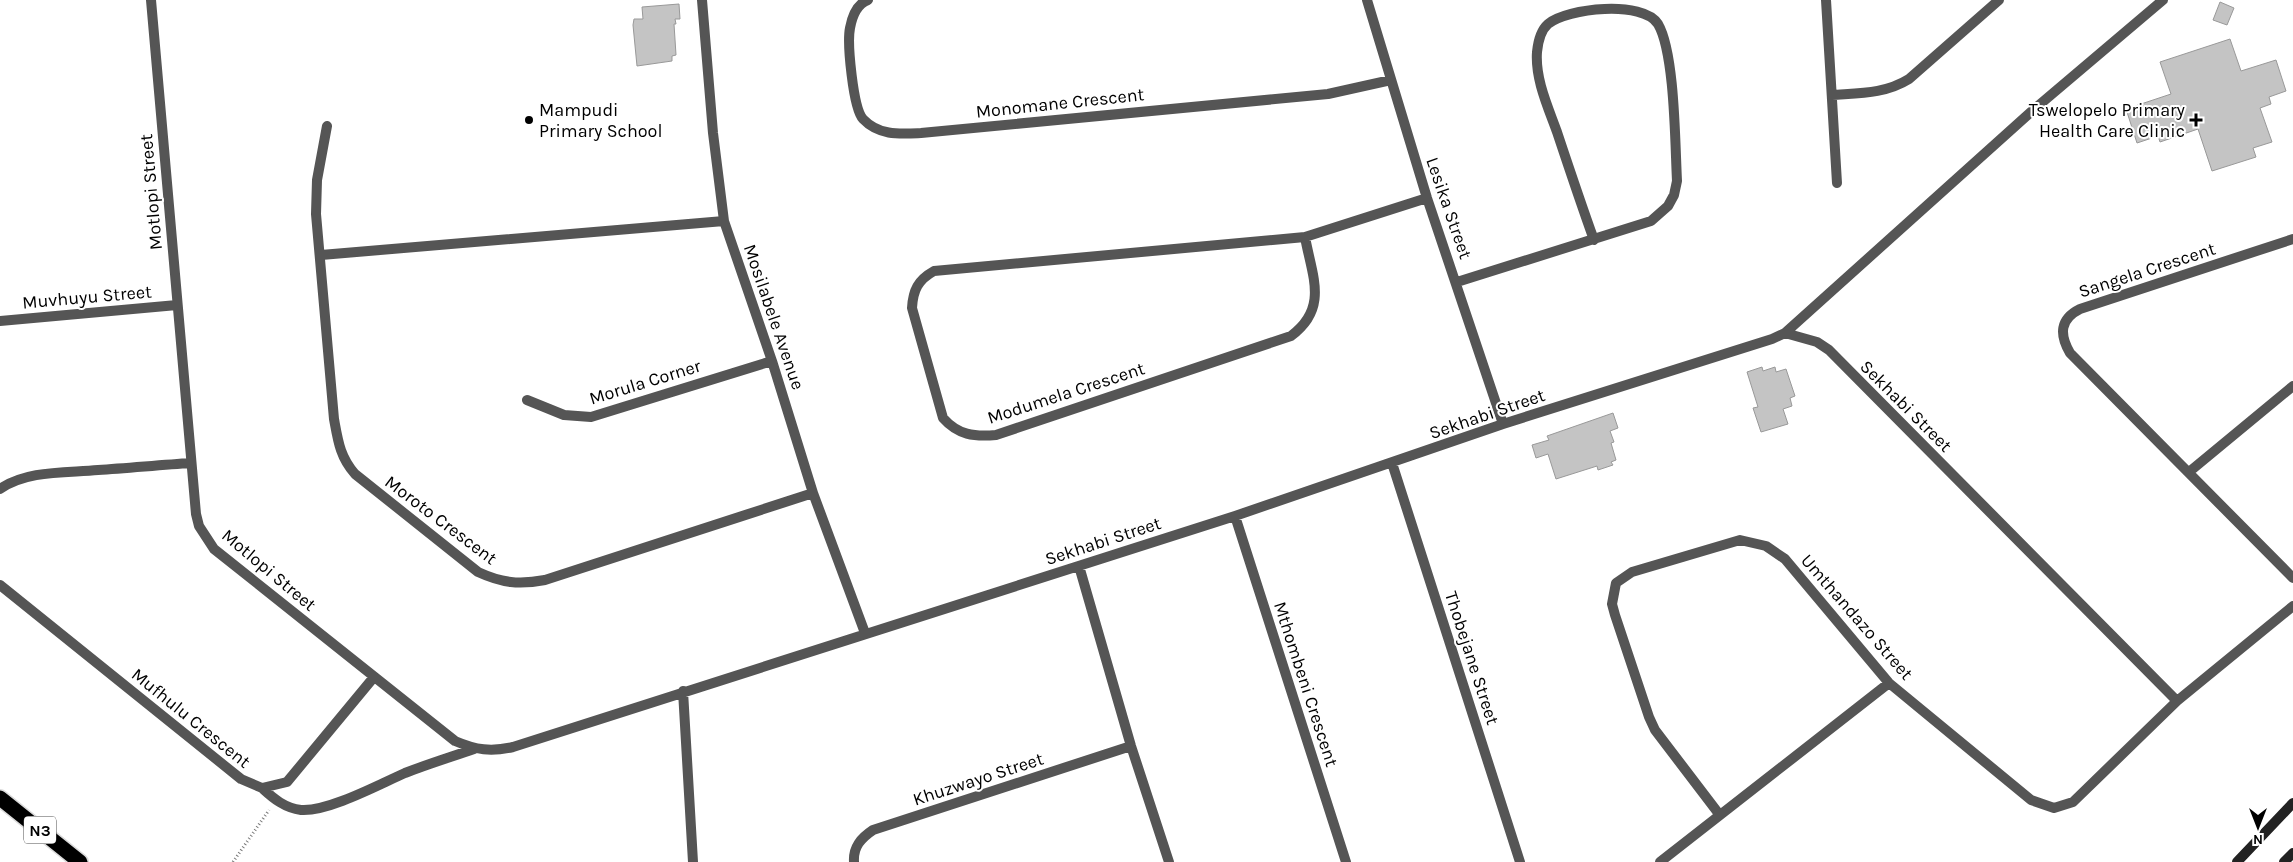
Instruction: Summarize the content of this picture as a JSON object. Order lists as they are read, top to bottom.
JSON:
{
  "streets": {
    "highway": ["N3"],
    "street": [
      "Monomane Crescent",
      "Motlopi Street",
      "Lesika Street",
      "Sangela Crescent",
      "Muvhuyu Street",
      "Mosilabele Avenue",
      "Morula Corner",
      "Modumela Crescent",
      "Sekhabi Street",
      "Moroto Crescent",
      "Umthandazo Street",
      "Thobejane Street",
      "Mthombeni Crescent",
      "Mufhulu Crescent",
      "Khuzwayo Street"
    ]
  },
  "crossings": [
    ["Monomane Crescent", "Lesika Street"],
    ["Motlopi Street", "Muvhuyu Street"],
    ["Motlopi Street", "Sekhabi Street"],
    ["Motlopi Street", "Mufhulu Crescent"],
    ["Lesika Street", "Modumela Crescent"],
    ["Lesika Street", "Sekhabi Street"],
    ["Mosilabele Avenue", "Morula Corner"],
    ["Mosilabele Avenue", "Sekhabi Street"],
    ["Mosilabele Avenue", "Moroto Crescent"],
    ["Sekhabi Street", "Umthandazo Street"],
    ["Sekhabi Street", "Thobejane Street"],
    ["Sekhabi Street", "Mthombeni Crescent"]
  ],
  "places": {
    "other": ["Mampudi Primary School"],
    "health": ["Tswelopelo Primary Health Care Clinic"]
  },
  "north": "bottom"
}
